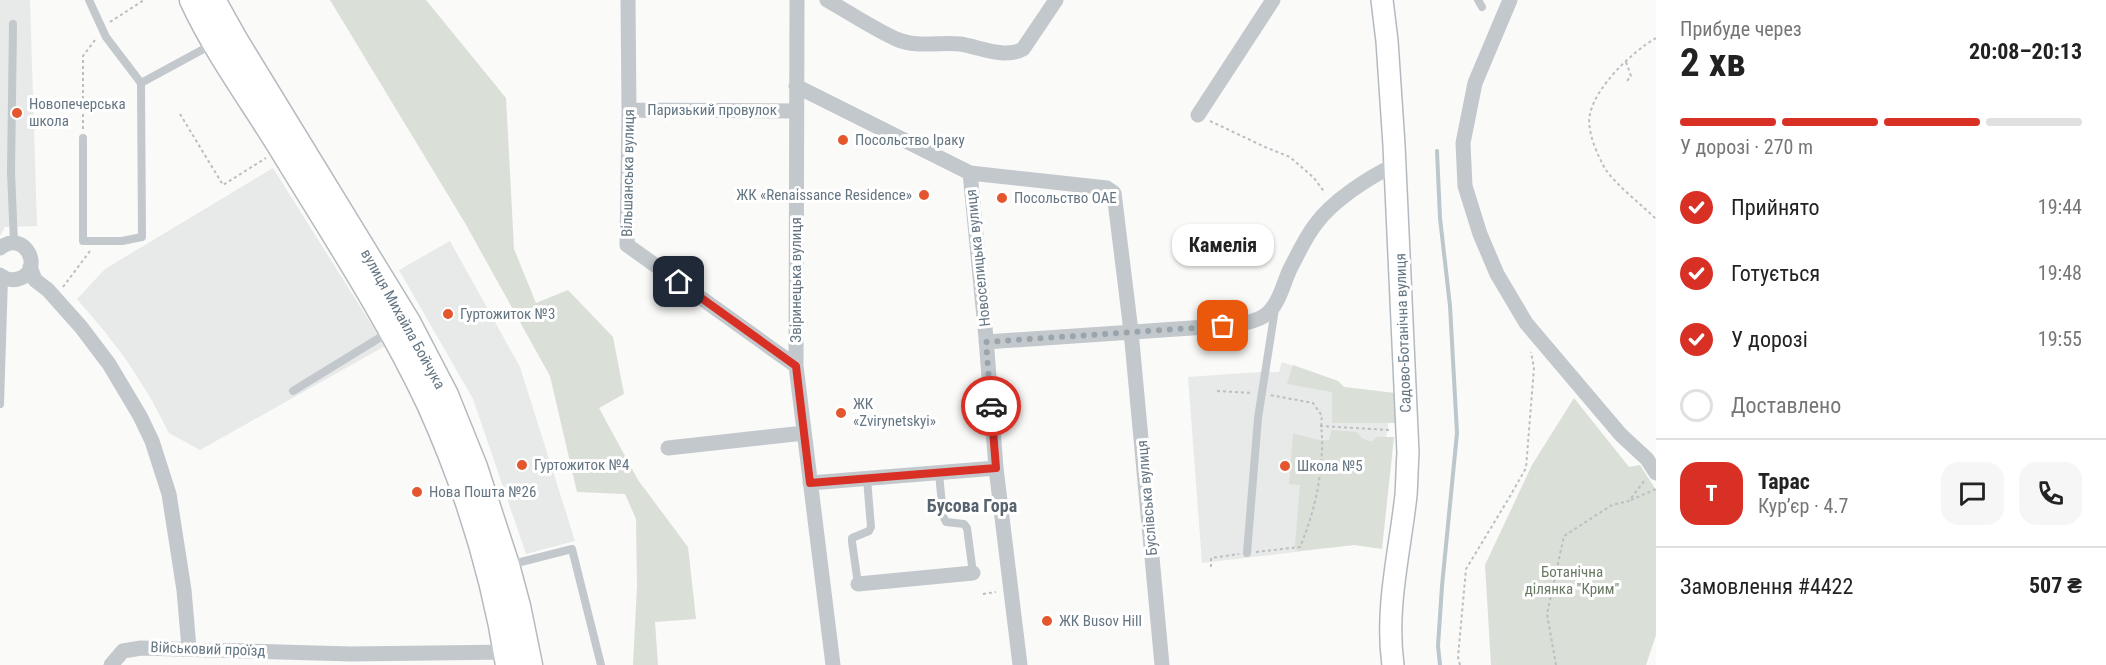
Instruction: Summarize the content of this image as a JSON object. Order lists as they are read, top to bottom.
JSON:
{
  "streets": {
    "main road": ["вулиця Михайла Бойчука"],
    "street": [
      "Паризький провулок",
      "Вільшанська вулиця",
      "Новоселицька вулиця",
      "Звіринецька вулиця",
      "Садово-Ботанічна вулиця",
      "Буслівська вулиця",
      "Військовий проїзд"
    ]
  },
  "crossings": [
    ["Паризький провулок", "Вільшанська вулиця"],
    ["Паризький провулок", "Звіринецька вулиця"],
    ["Вільшанська вулиця", "Звіринецька вулиця"],
    ["Новоселицька вулиця", "Буслівська вулиця"],
    ["вулиця Михайла Бойчука", "Військовий проїзд"]
  ],
  "districts": ["Бусова Гора"],
  "parks": ["Ботанічна ділянка \"Крим\""],
  "places": [
    "Новопечерська школа",
    "Посольство Іраку",
    "ЖК «Renaissance Residence»",
    "Посольство ОАЕ",
    "Гуртожиток №3",
    "Камелія",
    "ЖК «Zvirynetskyi»",
    "Гуртожиток №4",
    "Школа №5",
    "Нова Пошта №26",
    "ЖК Busov Hill"
  ],
  "page": {
    "heading": ["2 хв", "Прибуде через", "20:08–20:13"],
    "panel": [
      "Тарас",
      "Кур’єр · 4.7",
      "Замовлення #4422",
      "507 ₴"
    ],
    "bar": "У дорозі · 270 m",
    "list": [
      ["Прийнято", "19:44"],
      ["Готується", "19:48"],
      ["У дорозі", "19:55"],
      "Доставлено"
    ],
    "bubble": "Камелія",
    "round": "Т"
  }
}
